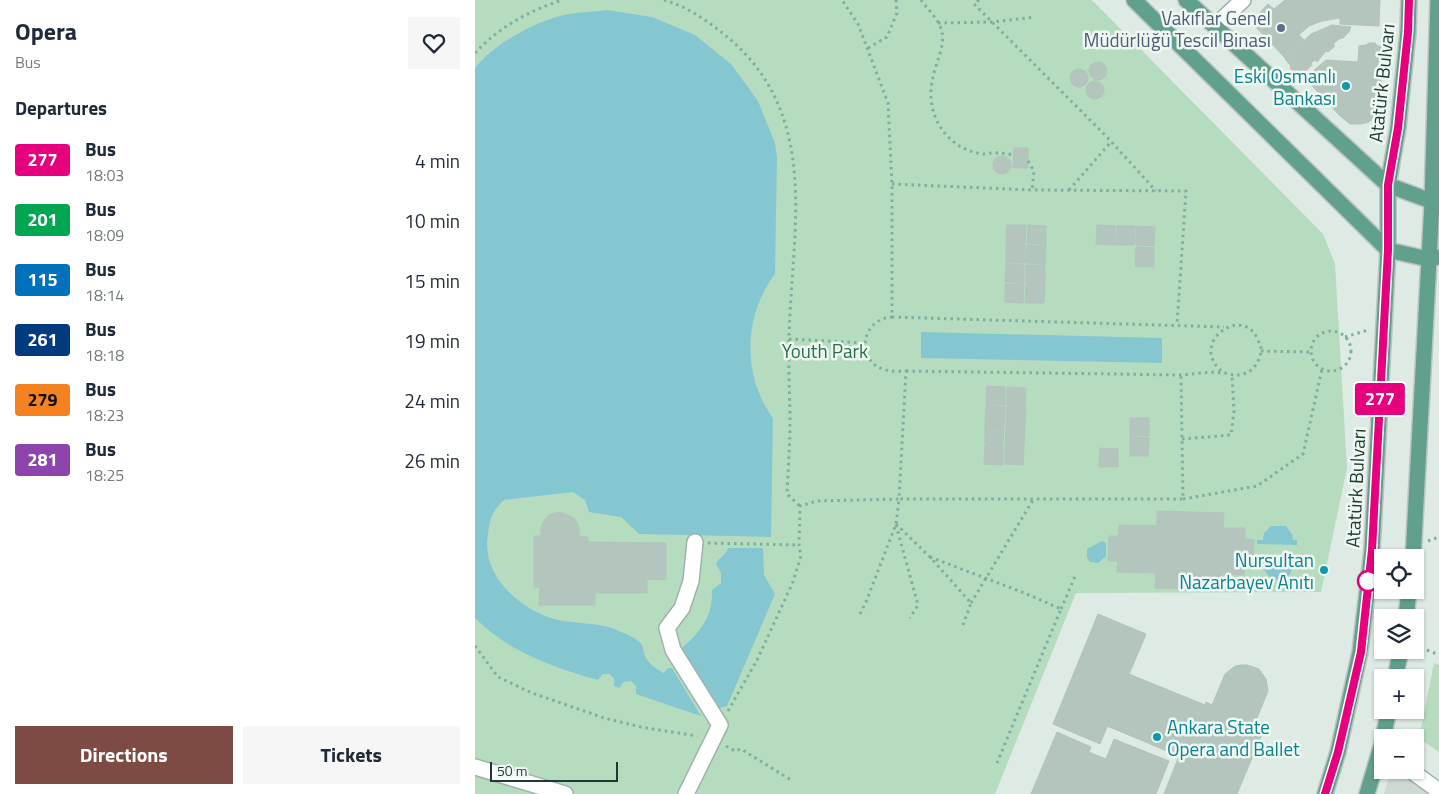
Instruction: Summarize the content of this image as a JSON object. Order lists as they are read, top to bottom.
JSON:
{
  "streets": {
    "main road": ["Atatürk Bulvarı"]
  },
  "parks": ["Youth Park"],
  "places": [
    "Vakıflar Genel Müdürlüğü Tescil Binası",
    "Eski Osmanlı Bankası",
    "Nursultan Nazarbayev Anıtı",
    "Ankara State Opera and Ballet"
  ],
  "lines": ["bus line 277"],
  "scale_bar": "50 m",
  "page": {
    "heading": [
      ["Opera", "Bus"],
      "Departures"
    ],
    "on_map": "277",
    "list": [
      {
        "mark": "277",
        "name": "Bus",
        "note": "18:03",
        "value": "4 min"
      },
      {
        "mark": "201",
        "name": "Bus",
        "note": "18:09",
        "value": "10 min"
      },
      {
        "mark": "115",
        "name": "Bus",
        "note": "18:14",
        "value": "15 min"
      },
      {
        "mark": "261",
        "name": "Bus",
        "note": "18:18",
        "value": "19 min"
      },
      {
        "mark": "279",
        "name": "Bus",
        "note": "18:23",
        "value": "24 min"
      },
      {
        "mark": "281",
        "name": "Bus",
        "note": "18:25",
        "value": "26 min"
      }
    ],
    "map_buttons": ["+", "−"],
    "buttons": ["Directions", "Tickets"],
    "scale": "50 m"
  }
}
